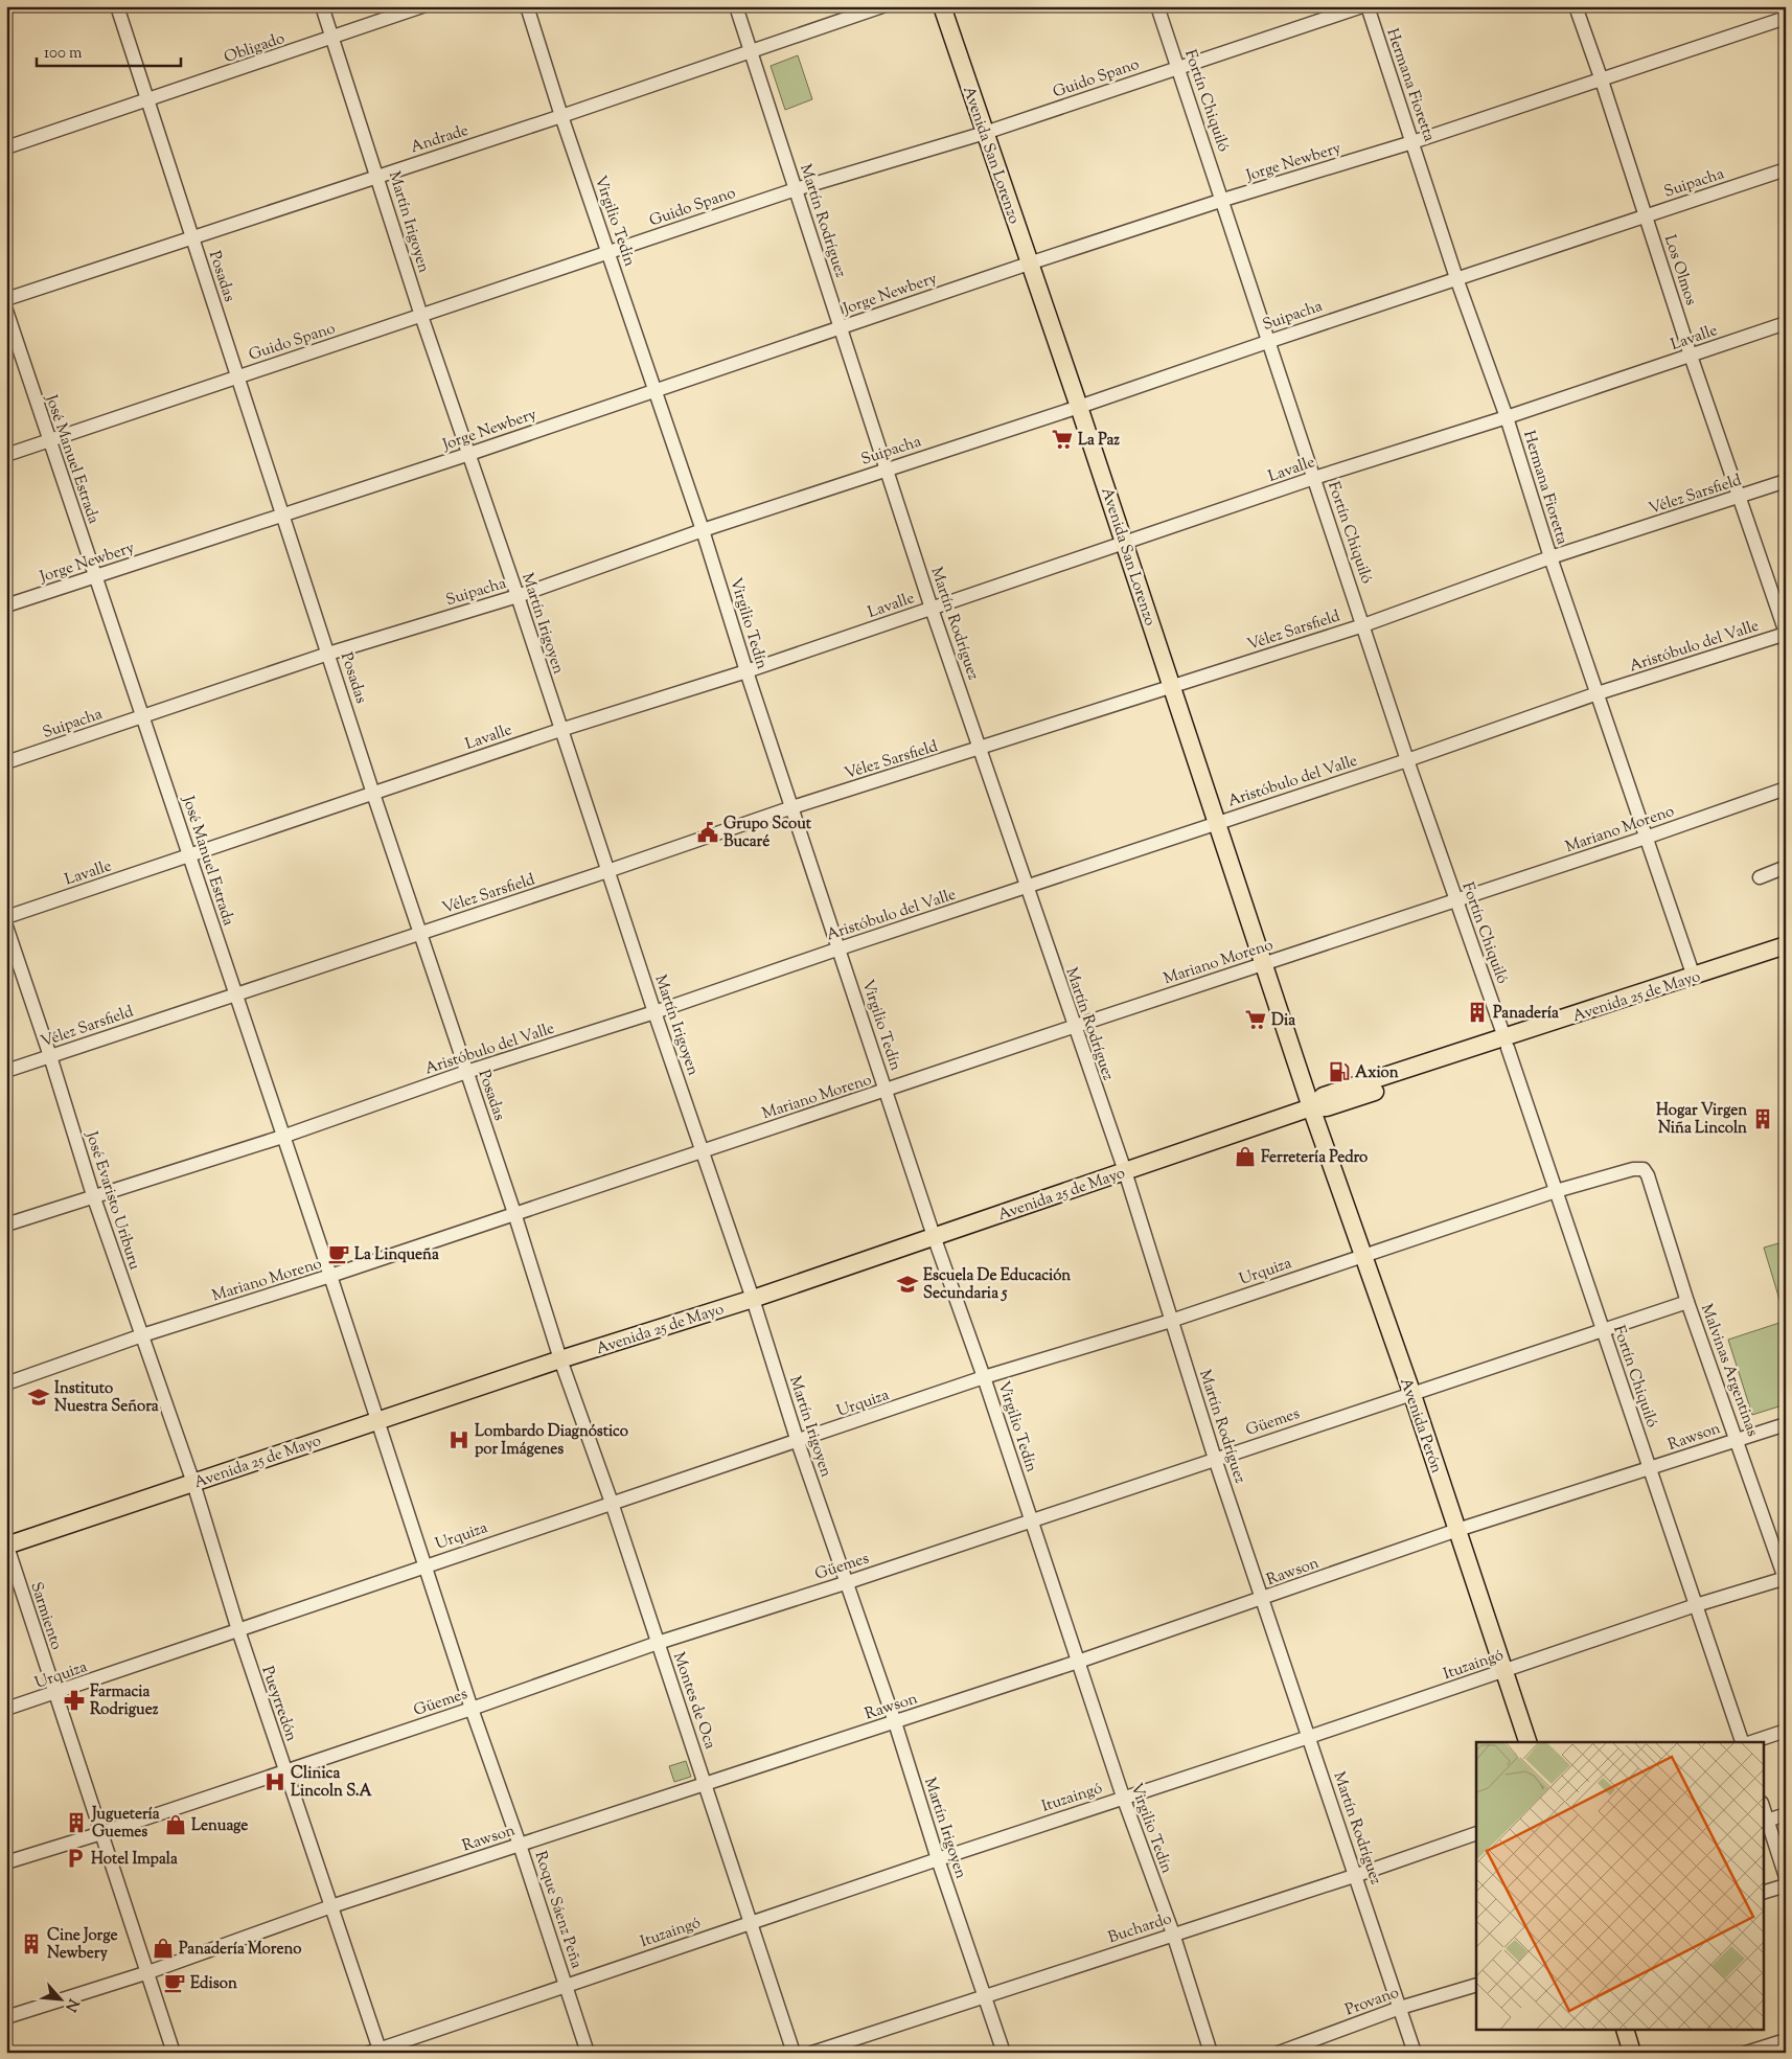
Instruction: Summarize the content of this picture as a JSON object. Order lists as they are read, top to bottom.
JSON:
{
  "streets": {
    "main road": ["Avenida San Lorenzo", "Avenida 25 de Mayo", "Avenida Perón"],
    "street": [
      "Obligado",
      "Guido Spano",
      "Hermana Fioretta",
      "Fortín Chiquiló",
      "Andrade",
      "Jorge Newbery",
      "Suipacha",
      "Virgilio Tedín",
      "Martín Rodríguez",
      "Martín Irigoyen",
      "Los Olmos",
      "Posadas",
      "Lavalle",
      "José Manuel Estrada",
      "Vélez Sarsfield",
      "Aristóbulo del Valle",
      "Mariano Moreno",
      "José Evaristo Uriburu",
      "Urquiza",
      "Malvinas Argentinas",
      "Güemes",
      "Rawson",
      "Sarmiento",
      "Ituzaingó",
      "Montes de Oca",
      "Pueyrredón",
      "Roque Sáenz Peña",
      "Buchardo",
      "Provano"
    ]
  },
  "crossings": [
    ["Obligado", "Martín Irigoyen"],
    ["Obligado", "Posadas"],
    ["Guido Spano", "Fortín Chiquiló"],
    ["Guido Spano", "Avenida San Lorenzo"],
    ["Guido Spano", "Virgilio Tedín"],
    ["Guido Spano", "Martín Rodríguez"],
    ["Guido Spano", "Martín Irigoyen"],
    ["Guido Spano", "Posadas"],
    ["Guido Spano", "José Manuel Estrada"],
    ["Hermana Fioretta", "Jorge Newbery"],
    ["Hermana Fioretta", "Suipacha"],
    ["Hermana Fioretta", "Lavalle"],
    ["Hermana Fioretta", "Vélez Sarsfield"],
    ["Hermana Fioretta", "Aristóbulo del Valle"],
    ["Hermana Fioretta", "Mariano Moreno"],
    ["Hermana Fioretta", "Avenida 25 de Mayo"],
    ["Fortín Chiquiló", "Jorge Newbery"],
    ["Fortín Chiquiló", "Suipacha"],
    ["Fortín Chiquiló", "Lavalle"],
    ["Fortín Chiquiló", "Vélez Sarsfield"],
    ["Fortín Chiquiló", "Aristóbulo del Valle"],
    ["Fortín Chiquiló", "Mariano Moreno"],
    ["Fortín Chiquiló", "Avenida 25 de Mayo"],
    ["Fortín Chiquiló", "Urquiza"],
    ["Fortín Chiquiló", "Güemes"],
    ["Fortín Chiquiló", "Rawson"],
    ["Fortín Chiquiló", "Ituzaingó"],
    ["Andrade", "Virgilio Tedín"],
    ["Andrade", "Martín Rodríguez"],
    ["Andrade", "Martín Irigoyen"],
    ["Andrade", "Posadas"],
    ["Avenida San Lorenzo", "Jorge Newbery"],
    ["Avenida San Lorenzo", "Suipacha"],
    ["Avenida San Lorenzo", "Lavalle"],
    ["Avenida San Lorenzo", "Vélez Sarsfield"],
    ["Avenida San Lorenzo", "Aristóbulo del Valle"],
    ["Avenida San Lorenzo", "Mariano Moreno"],
    ["Avenida San Lorenzo", "Avenida 25 de Mayo"],
    ["Avenida San Lorenzo", "Avenida Perón"],
    ["Jorge Newbery", "Virgilio Tedín"],
    ["Jorge Newbery", "Martín Rodríguez"],
    ["Jorge Newbery", "Martín Irigoyen"],
    ["Jorge Newbery", "Los Olmos"],
    ["Jorge Newbery", "Posadas"],
    ["Jorge Newbery", "José Manuel Estrada"],
    ["Suipacha", "Virgilio Tedín"],
    ["Suipacha", "Martín Rodríguez"],
    ["Suipacha", "Martín Irigoyen"],
    ["Suipacha", "Los Olmos"],
    ["Suipacha", "Posadas"],
    ["Suipacha", "José Manuel Estrada"],
    ["Virgilio Tedín", "Lavalle"],
    ["Virgilio Tedín", "Vélez Sarsfield"],
    ["Virgilio Tedín", "Aristóbulo del Valle"],
    ["Virgilio Tedín", "Mariano Moreno"],
    ["Virgilio Tedín", "Avenida 25 de Mayo"],
    ["Virgilio Tedín", "Urquiza"],
    ["Virgilio Tedín", "Güemes"],
    ["Virgilio Tedín", "Rawson"],
    ["Virgilio Tedín", "Ituzaingó"],
    ["Virgilio Tedín", "Buchardo"],
    ["Martín Rodríguez", "Lavalle"],
    ["Martín Rodríguez", "Vélez Sarsfield"],
    ["Martín Rodríguez", "Aristóbulo del Valle"],
    ["Martín Rodríguez", "Mariano Moreno"],
    ["Martín Rodríguez", "Avenida 25 de Mayo"],
    ["Martín Rodríguez", "Urquiza"],
    ["Martín Rodríguez", "Güemes"],
    ["Martín Rodríguez", "Rawson"],
    ["Martín Rodríguez", "Ituzaingó"],
    ["Martín Rodríguez", "Buchardo"],
    ["Martín Rodríguez", "Provano"],
    ["Martín Irigoyen", "Lavalle"],
    ["Martín Irigoyen", "Vélez Sarsfield"],
    ["Martín Irigoyen", "Aristóbulo del Valle"],
    ["Martín Irigoyen", "Mariano Moreno"],
    ["Martín Irigoyen", "Avenida 25 de Mayo"],
    ["Martín Irigoyen", "Urquiza"],
    ["Martín Irigoyen", "Güemes"],
    ["Martín Irigoyen", "Rawson"],
    ["Martín Irigoyen", "Ituzaingó"],
    ["Martín Irigoyen", "Buchardo"],
    ["Los Olmos", "Lavalle"],
    ["Los Olmos", "Vélez Sarsfield"],
    ["Los Olmos", "Aristóbulo del Valle"],
    ["Posadas", "Lavalle"],
    ["Posadas", "Vélez Sarsfield"],
    ["Posadas", "Aristóbulo del Valle"],
    ["Posadas", "Mariano Moreno"],
    ["Posadas", "Avenida 25 de Mayo"],
    ["Posadas", "Montes de Oca"],
    ["Lavalle", "José Manuel Estrada"],
    ["José Manuel Estrada", "Vélez Sarsfield"],
    ["José Manuel Estrada", "Aristóbulo del Valle"],
    ["José Manuel Estrada", "Mariano Moreno"],
    ["José Manuel Estrada", "Avenida 25 de Mayo"],
    ["José Manuel Estrada", "Roque Sáenz Peña"],
    ["Vélez Sarsfield", "José Evaristo Uriburu"],
    ["Aristóbulo del Valle", "José Evaristo Uriburu"],
    ["Mariano Moreno", "José Evaristo Uriburu"],
    ["Avenida 25 de Mayo", "José Evaristo Uriburu"],
    ["Avenida 25 de Mayo", "Avenida Perón"],
    ["Avenida 25 de Mayo", "Sarmiento"],
    ["Avenida 25 de Mayo", "Montes de Oca"],
    ["Avenida 25 de Mayo", "Pueyrredón"],
    ["Avenida 25 de Mayo", "Roque Sáenz Peña"],
    ["José Evaristo Uriburu", "Pueyrredón"],
    ["Urquiza", "Malvinas Argentinas"],
    ["Urquiza", "Avenida Perón"],
    ["Urquiza", "Sarmiento"],
    ["Urquiza", "Montes de Oca"],
    ["Urquiza", "Pueyrredón"],
    ["Urquiza", "Roque Sáenz Peña"],
    ["Malvinas Argentinas", "Güemes"],
    ["Malvinas Argentinas", "Rawson"],
    ["Malvinas Argentinas", "Ituzaingó"],
    ["Güemes", "Avenida Perón"],
    ["Güemes", "Sarmiento"],
    ["Güemes", "Montes de Oca"],
    ["Güemes", "Pueyrredón"],
    ["Güemes", "Roque Sáenz Peña"],
    ["Avenida Perón", "Rawson"],
    ["Avenida Perón", "Ituzaingó"],
    ["Rawson", "Sarmiento"],
    ["Rawson", "Montes de Oca"],
    ["Rawson", "Pueyrredón"],
    ["Rawson", "Roque Sáenz Peña"],
    ["Ituzaingó", "Montes de Oca"],
    ["Ituzaingó", "Pueyrredón"],
    ["Ituzaingó", "Roque Sáenz Peña"]
  ],
  "places": {
    "supermarket": ["La Paz", "Dia"],
    "public building": ["Grupo Scout Bucaré"],
    "building": [
      "Panadería",
      "Hogar Virgen Niña Lincoln",
      "Juguetería Guemes",
      "Cine Jorge Newbery"
    ],
    "fuel station": ["Axion"],
    "shop": ["Ferretería Pedro", "Lenuage", "Panadería Moreno"],
    "cafe": ["La Linqueña", "Edison"],
    "school or university": ["Escuela De Educación Secundaria 5", "Instituto Nuestra Señora"],
    "hospital": ["Lombardo Diagnóstico por Imágenes", "Clinica Lincoln S.A"],
    "pharmacy": ["Farmacia Rodriguez"],
    "parking": ["Hotel Impala"]
  },
  "scale_bar": "100 m",
  "north": "bottom right"
}
